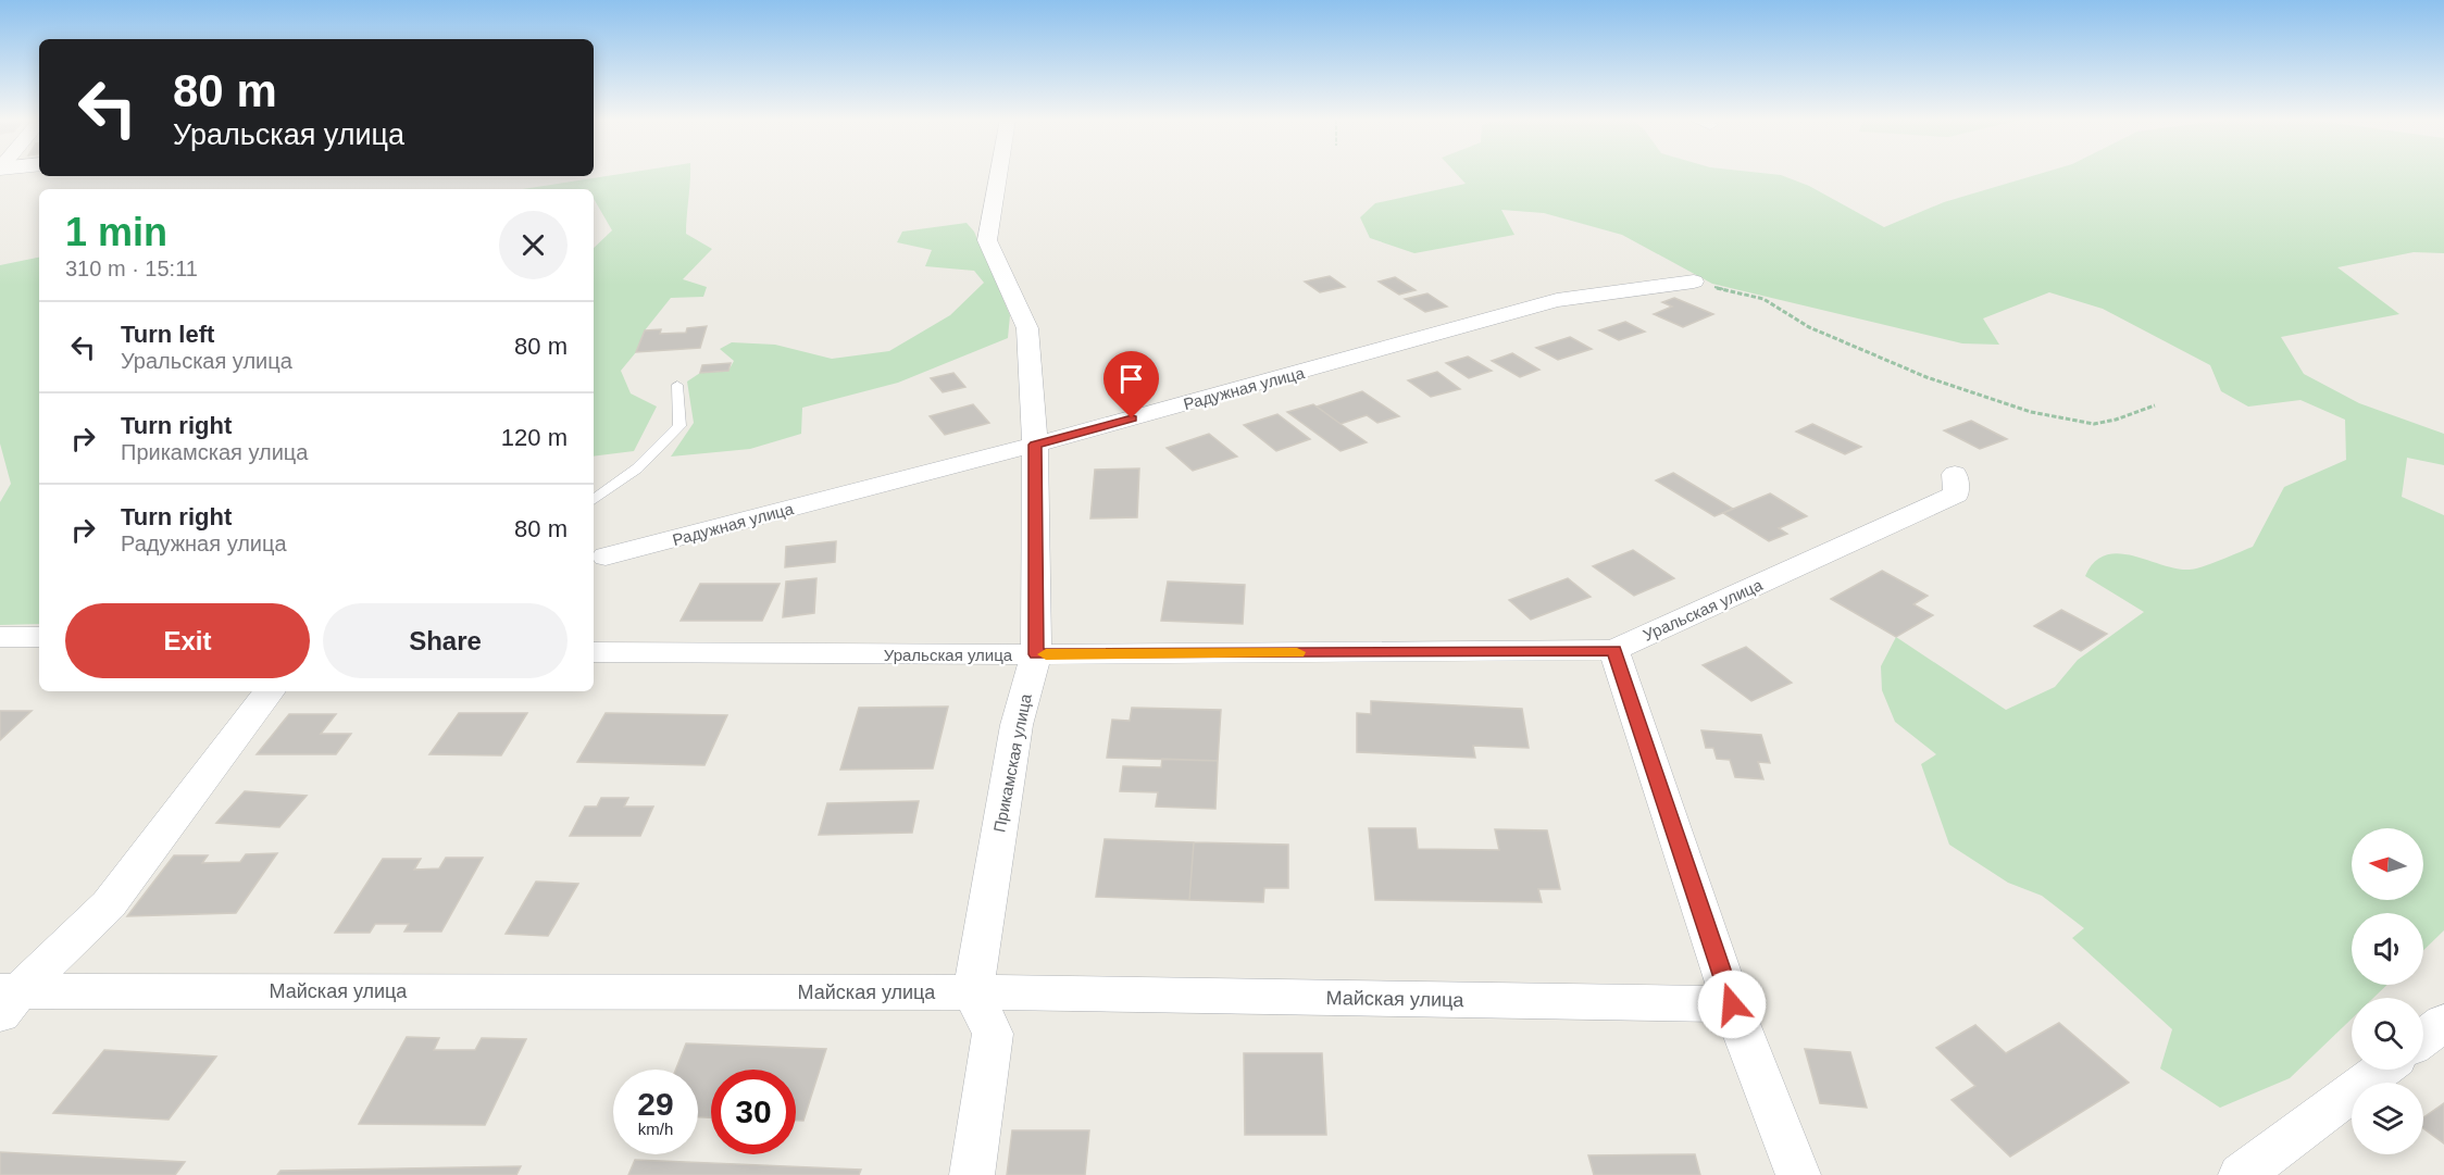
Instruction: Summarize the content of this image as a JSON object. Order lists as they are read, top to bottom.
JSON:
{
  "streets": {
    "street": [
      "Радужная улица",
      "Уральская улица",
      "Прикамская улица",
      "Майская улица"
    ]
  },
  "crossings": [
    ["Радужная улица", "Прикамская улица"],
    ["Уральская улица", "Прикамская улица"],
    ["Прикамская улица", "Майская улица"]
  ],
  "north": "left",
  "page": {
    "turn": ["80 m", "Уральская улица"],
    "heading": ["1 min", "310 m · 15:11"],
    "list": [
      {
        "name": "Turn left",
        "note": "Уральская улица",
        "value": "80 m"
      },
      {
        "name": "Turn right",
        "note": "Прикамская улица",
        "value": "120 m"
      },
      {
        "name": "Turn right",
        "note": "Радужная улица",
        "value": "80 m"
      }
    ],
    "buttons": ["Exit", "Share"],
    "speed": "29 km/h",
    "limit": "30"
  }
}
